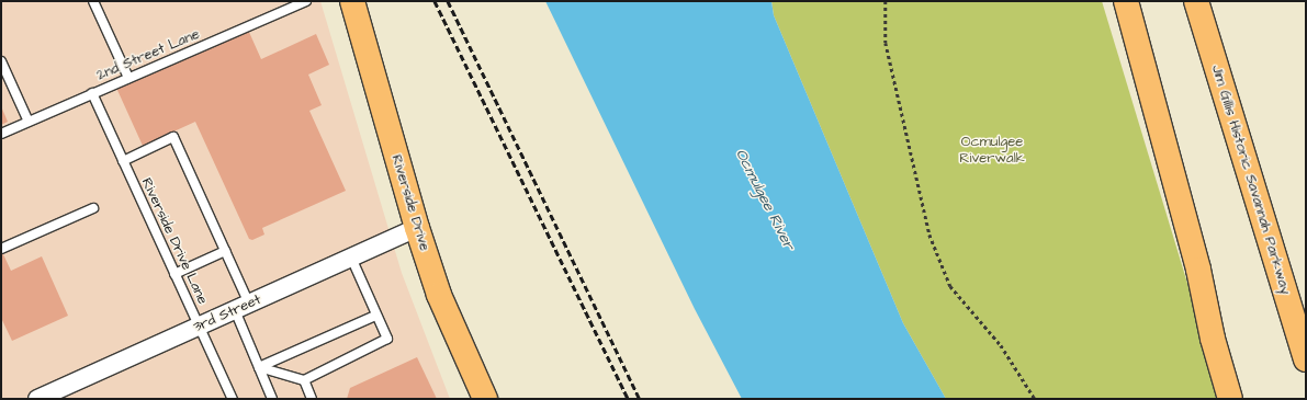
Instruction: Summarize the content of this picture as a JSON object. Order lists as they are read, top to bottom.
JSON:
{
  "streets": {
    "main road": ["Jim Gillis Historic Savannah Parkway", "Riverside Drive"],
    "street": ["3rd Street"],
    "lane": ["2nd Street Lane", "Riverside Drive Lane"]
  },
  "crossings": [
    ["2nd Street Lane", "Riverside Drive Lane"],
    ["Riverside Drive", "3rd Street"],
    ["Riverside Drive Lane", "3rd Street"]
  ],
  "water": ["Ocmulgee River"],
  "parks": ["Ocmulgee Riverwalk"]
}
